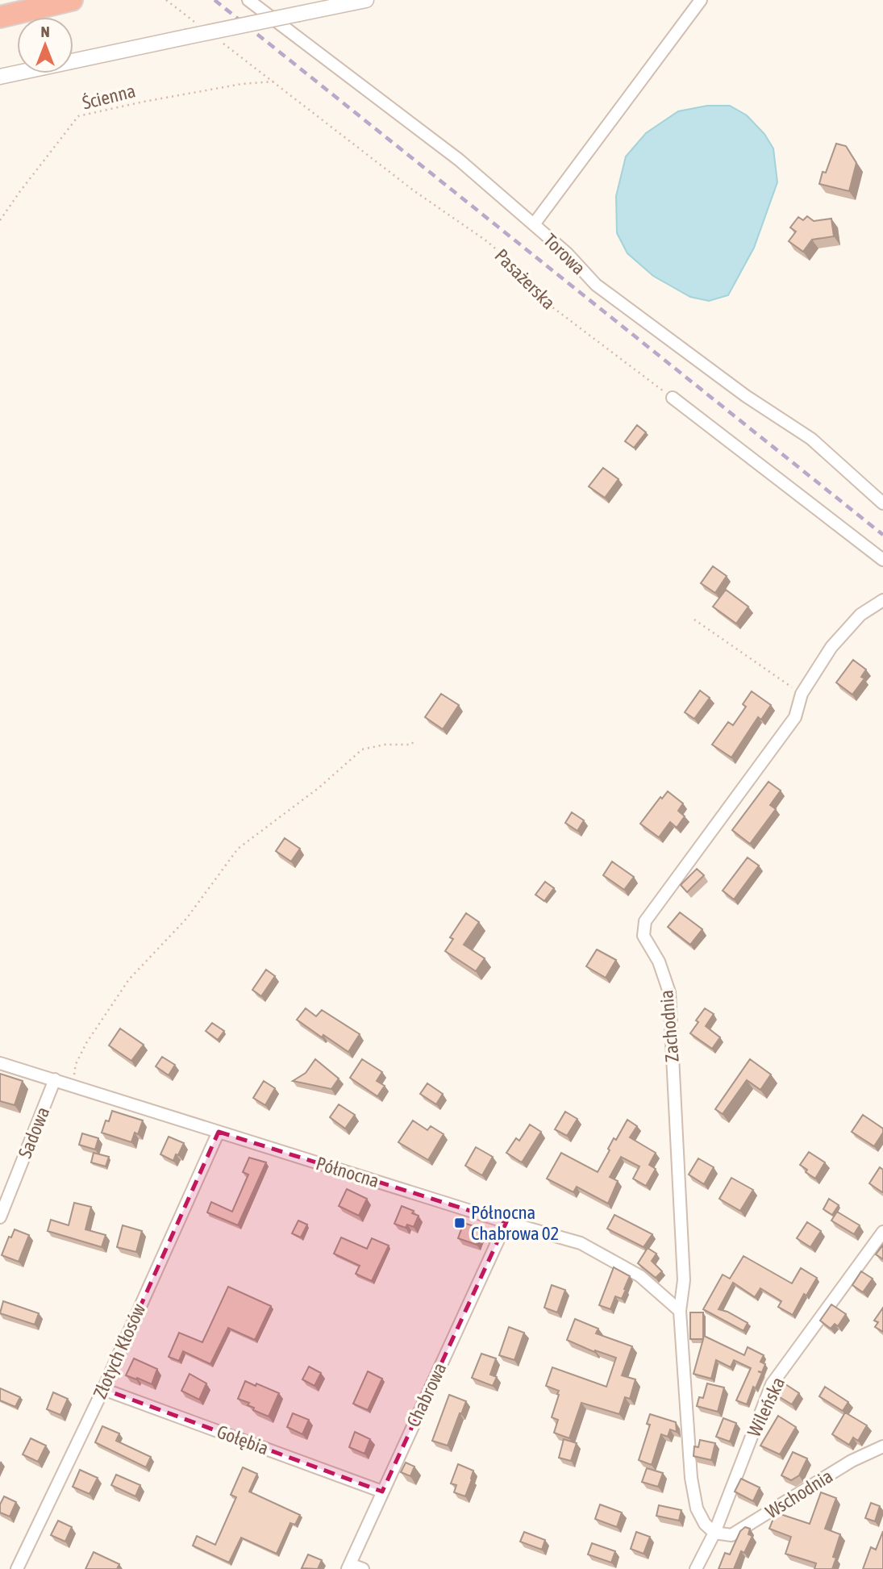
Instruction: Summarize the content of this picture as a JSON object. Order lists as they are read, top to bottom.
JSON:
{
  "streets": {
    "street": [
      "Torowa",
      "Zachodnia",
      "Sadowa",
      "Północna",
      "Złotych Kłosów",
      "Chabrowa",
      "Wileńska",
      "Gołębia",
      "Wschodnia"
    ],
    "path": ["Ścienna", "Pasażerska"]
  },
  "crossings": [
    ["Ścienna", "Pasażerska"],
    ["Zachodnia", "Północna"],
    ["Zachodnia", "Wileńska"],
    ["Zachodnia", "Wschodnia"],
    ["Sadowa", "Północna"],
    ["Północna", "Złotych Kłosów"],
    ["Północna", "Chabrowa"],
    ["Złotych Kłosów", "Gołębia"],
    ["Chabrowa", "Gołębia"],
    ["Wileńska", "Wschodnia"]
  ],
  "places": {
    "transit": ["Północna Chabrowa 02"]
  },
  "north": "top"
}
